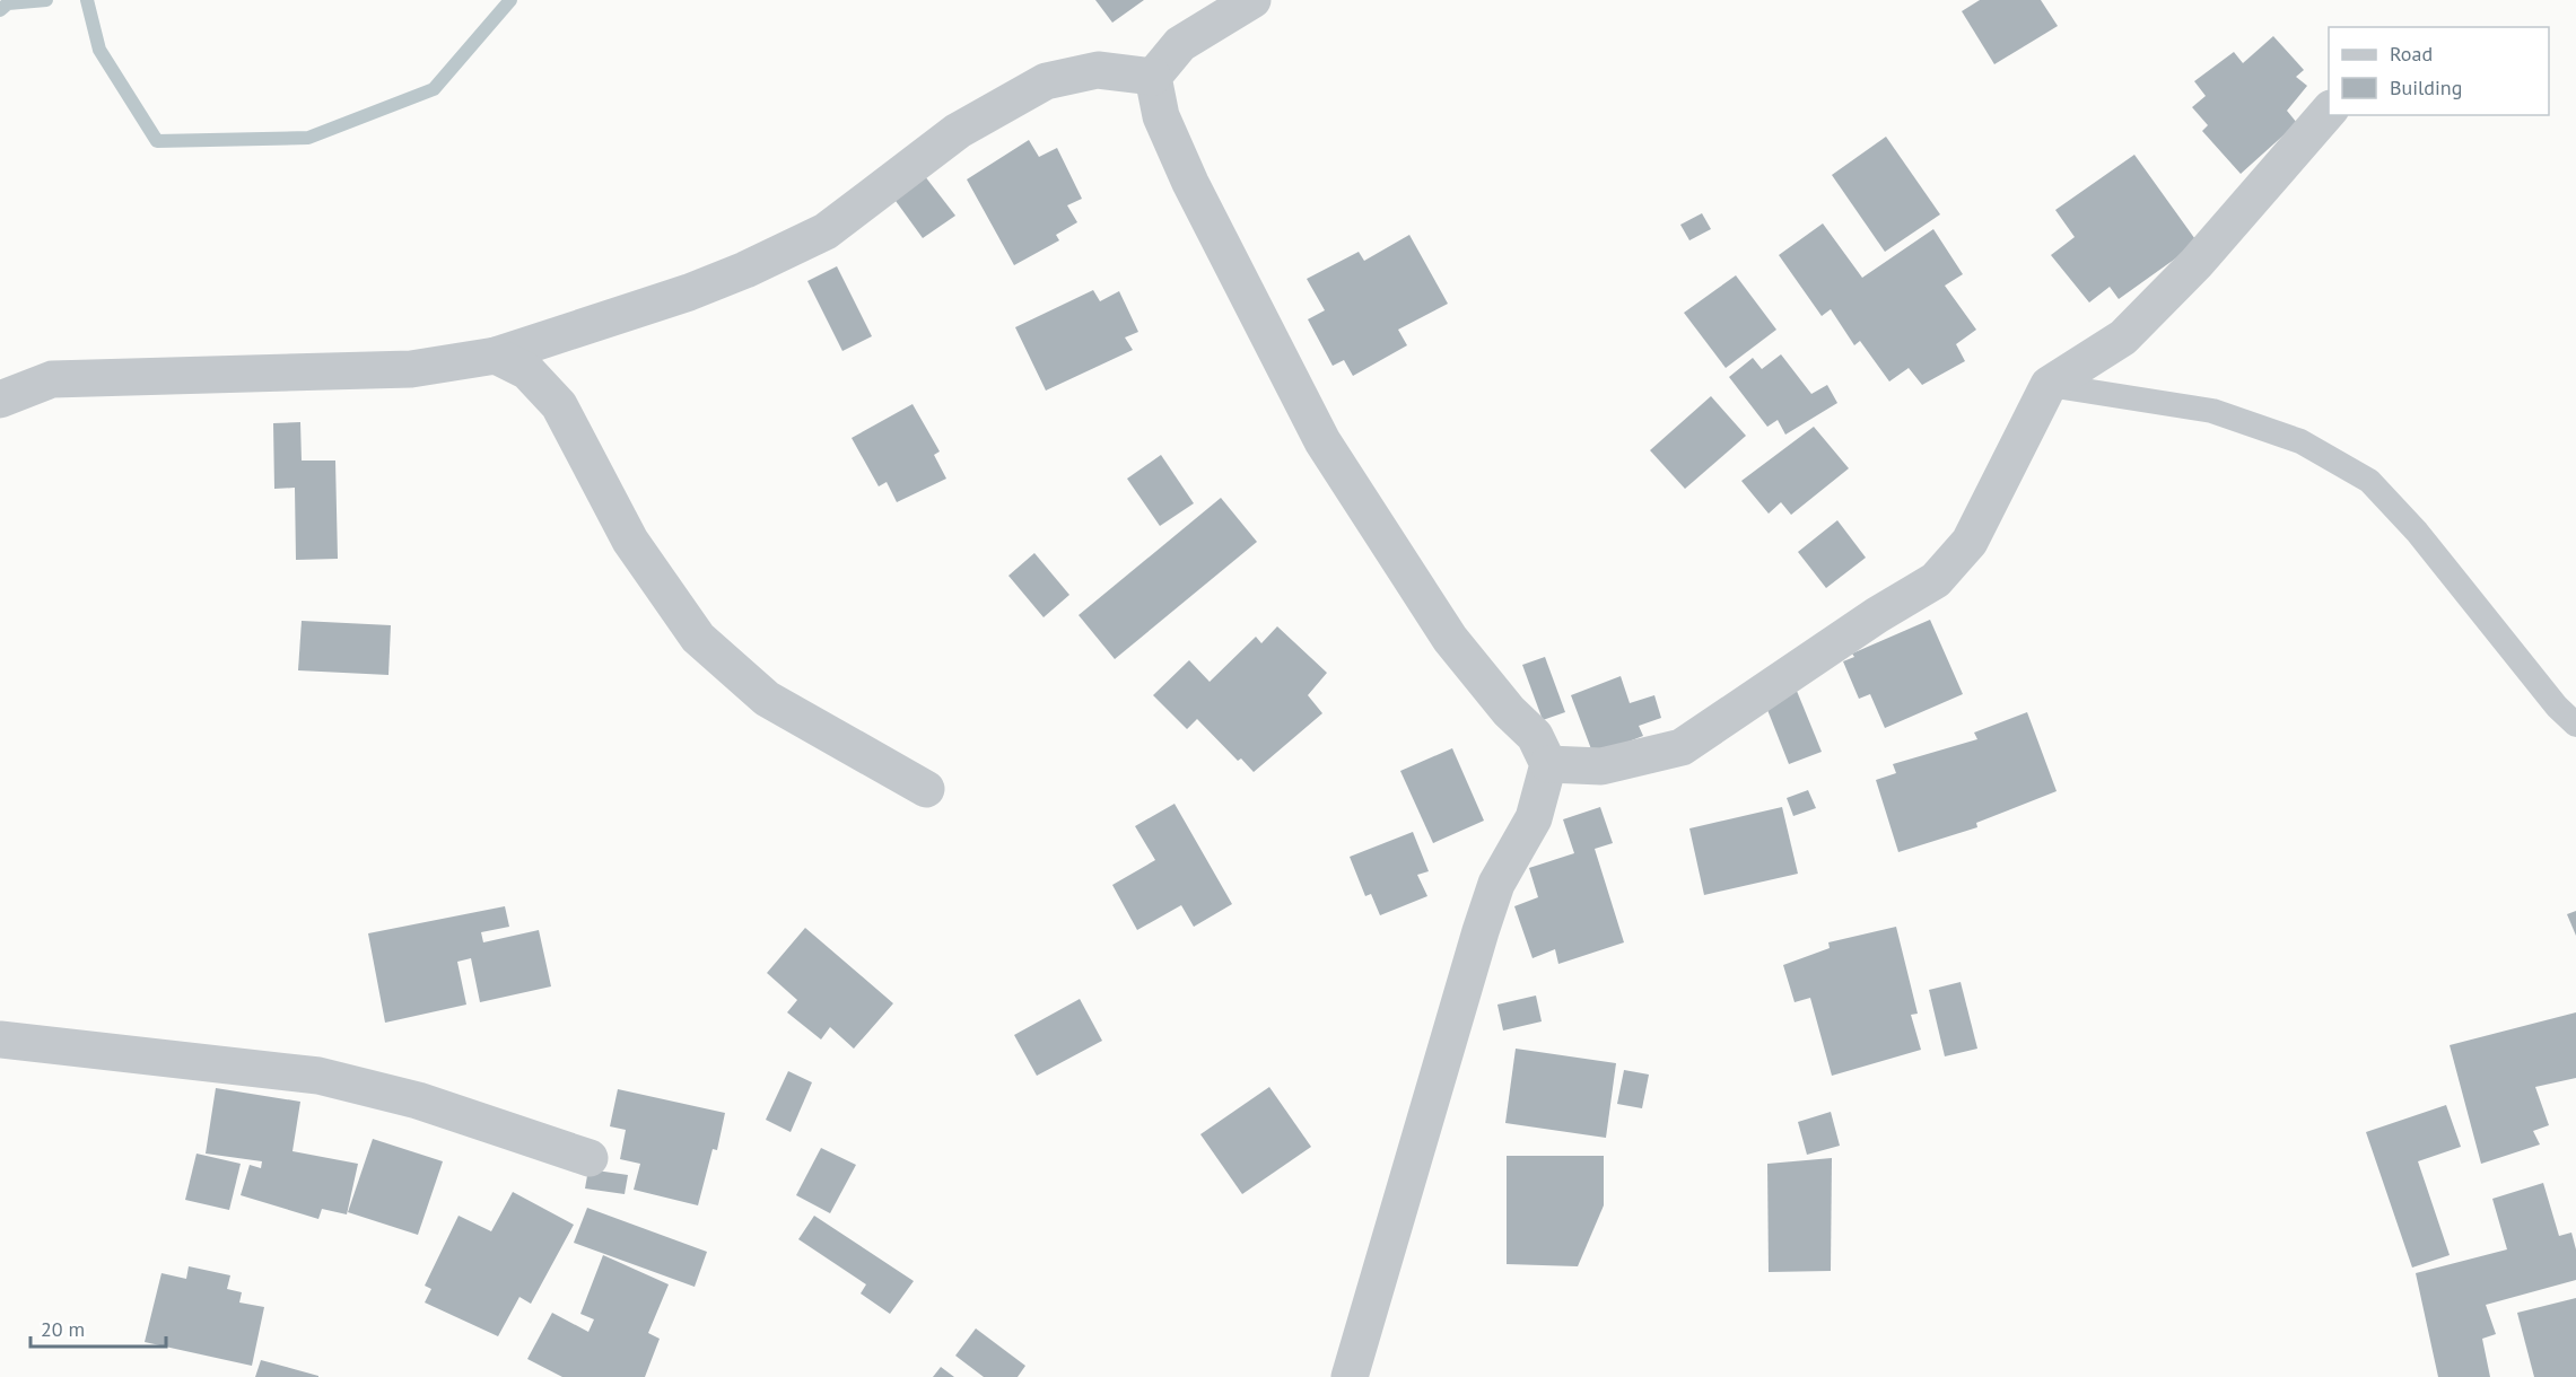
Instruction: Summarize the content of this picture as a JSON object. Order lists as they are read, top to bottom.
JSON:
{
  "legend": ["Road", "Building"],
  "scale_bar": "20 m"
}
